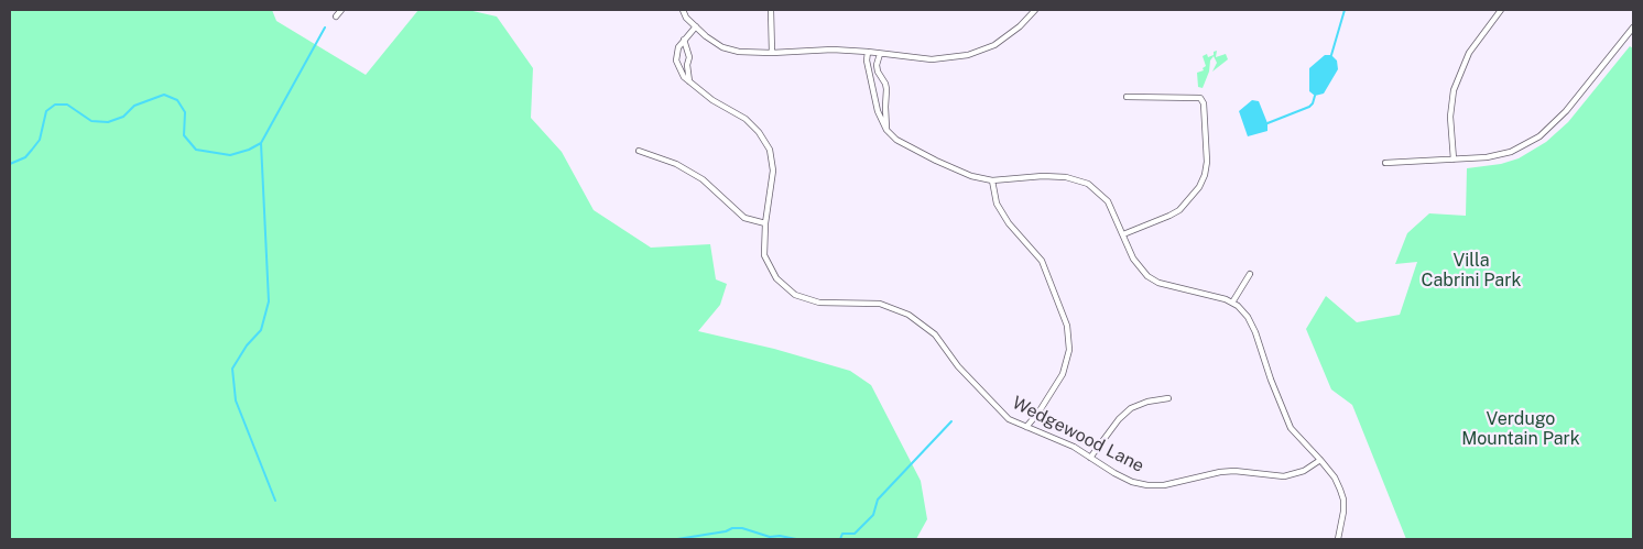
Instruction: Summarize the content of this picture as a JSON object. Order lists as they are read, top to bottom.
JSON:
{
  "streets": {
    "street": ["Wedgewood Lane"]
  },
  "parks": ["Villa Cabrini Park", "Verdugo Mountain Park"]
}
